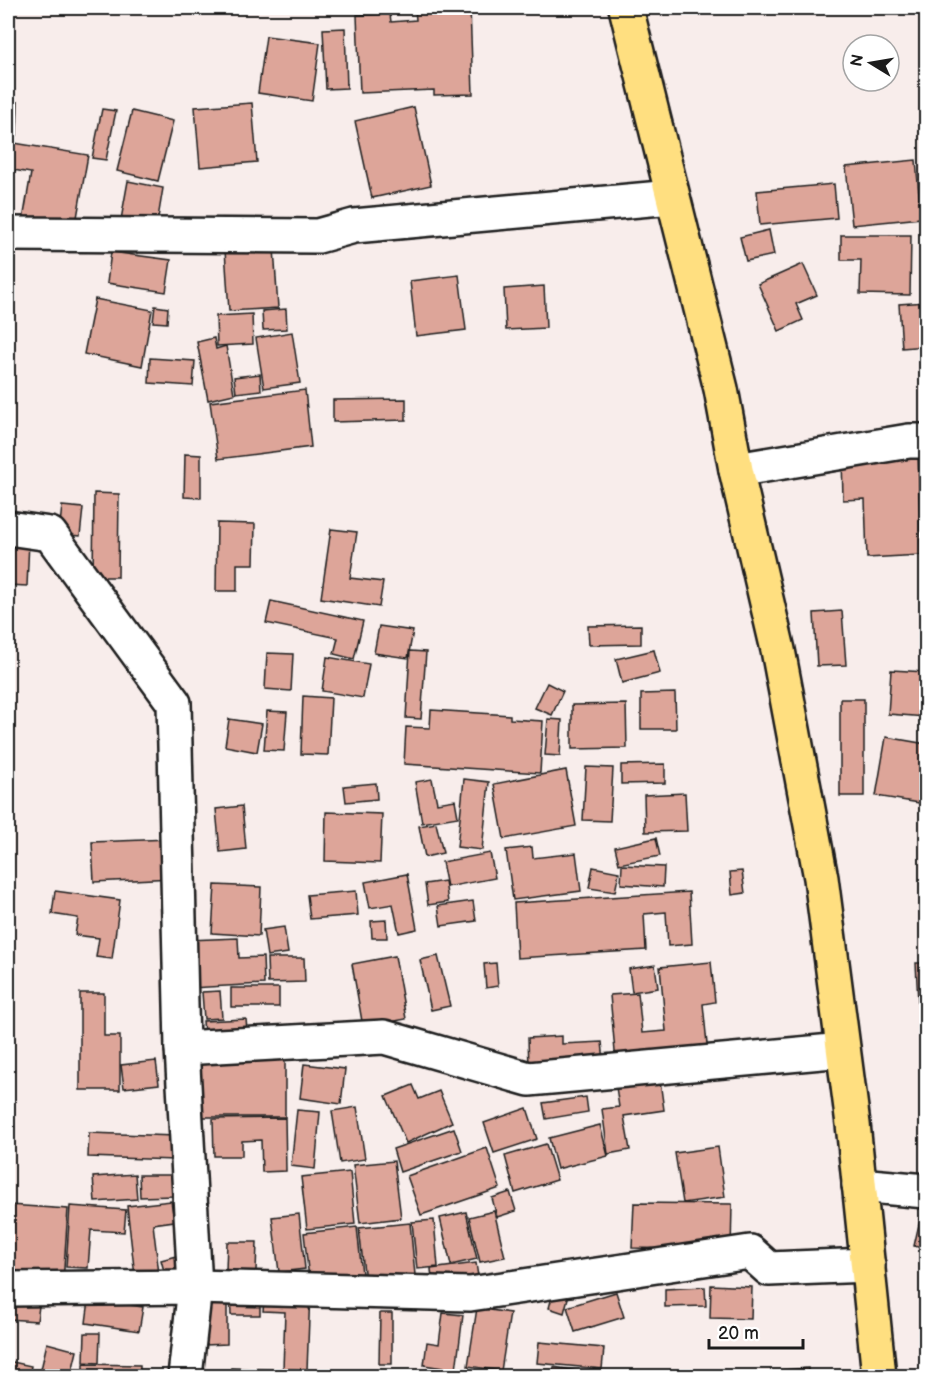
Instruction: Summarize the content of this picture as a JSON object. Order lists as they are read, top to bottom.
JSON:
{
  "scale_bar": "20 m",
  "north": "left"
}
